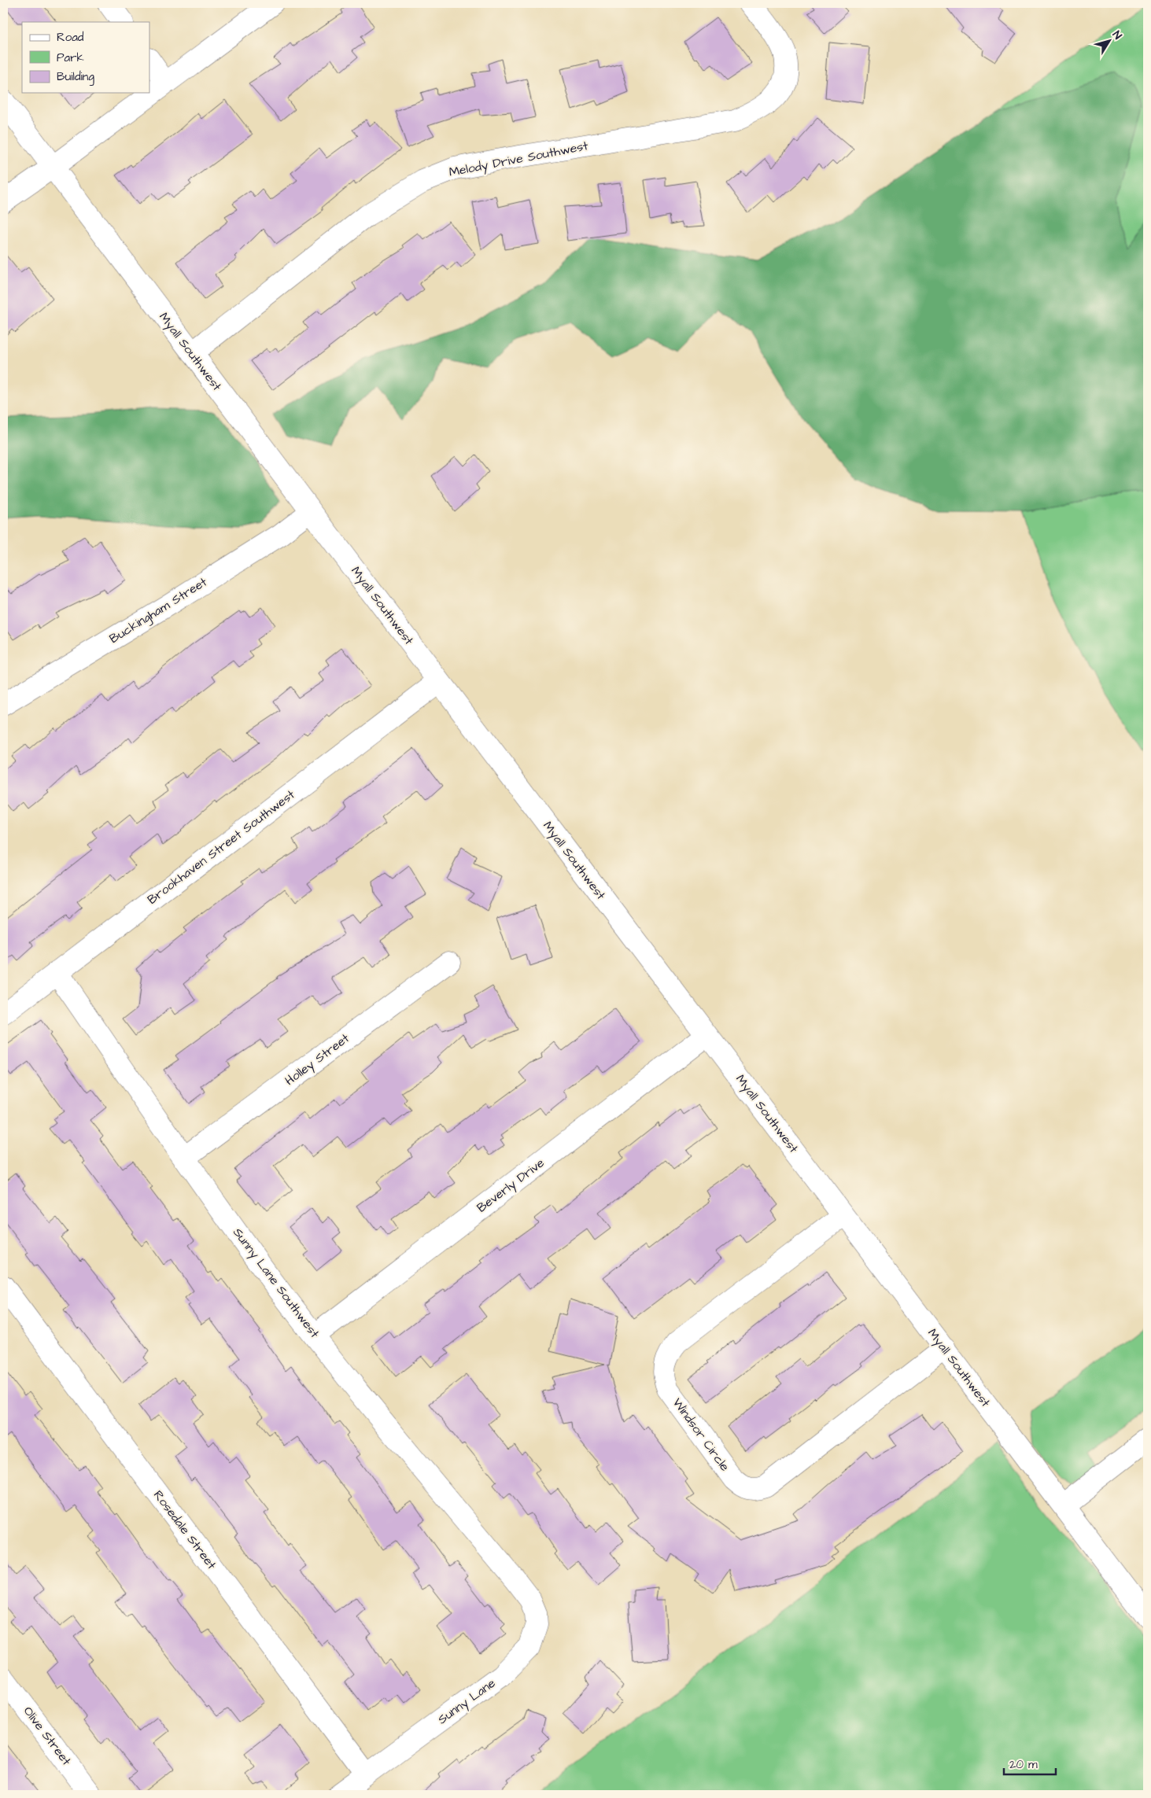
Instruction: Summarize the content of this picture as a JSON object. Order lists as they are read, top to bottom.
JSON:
{
  "streets": {
    "street": [
      "Melody Drive Southwest",
      "Myall Southwest",
      "Buckingham Street",
      "Brookhaven Street Southwest",
      "Holley Street",
      "Beverly Drive",
      "Sunny Lane Southwest",
      "Windsor Circle",
      "Rosedale Street",
      "Sunny Lane",
      "Olive Street"
    ]
  },
  "crossings": [
    ["Melody Drive Southwest", "Myall Southwest"],
    ["Myall Southwest", "Buckingham Street"],
    ["Myall Southwest", "Brookhaven Street Southwest"],
    ["Myall Southwest", "Beverly Drive"],
    ["Myall Southwest", "Windsor Circle"],
    ["Brookhaven Street Southwest", "Sunny Lane Southwest"],
    ["Holley Street", "Sunny Lane Southwest"],
    ["Beverly Drive", "Sunny Lane Southwest"],
    ["Sunny Lane Southwest", "Sunny Lane"],
    ["Rosedale Street", "Sunny Lane"]
  ],
  "legend": ["Road", "Park", "Building"],
  "scale_bar": "20 m",
  "north": "top right"
}
